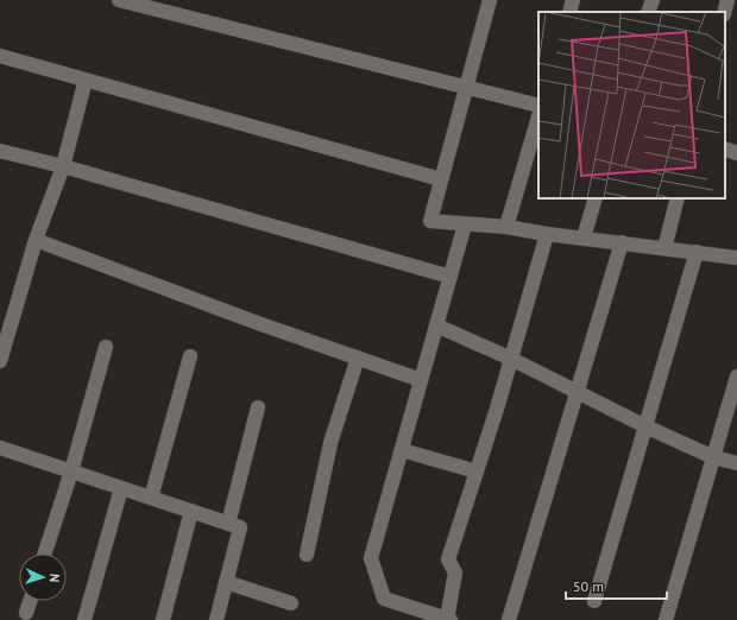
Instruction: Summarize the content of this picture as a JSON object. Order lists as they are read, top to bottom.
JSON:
{
  "scale_bar": "50 m",
  "north": "right"
}
